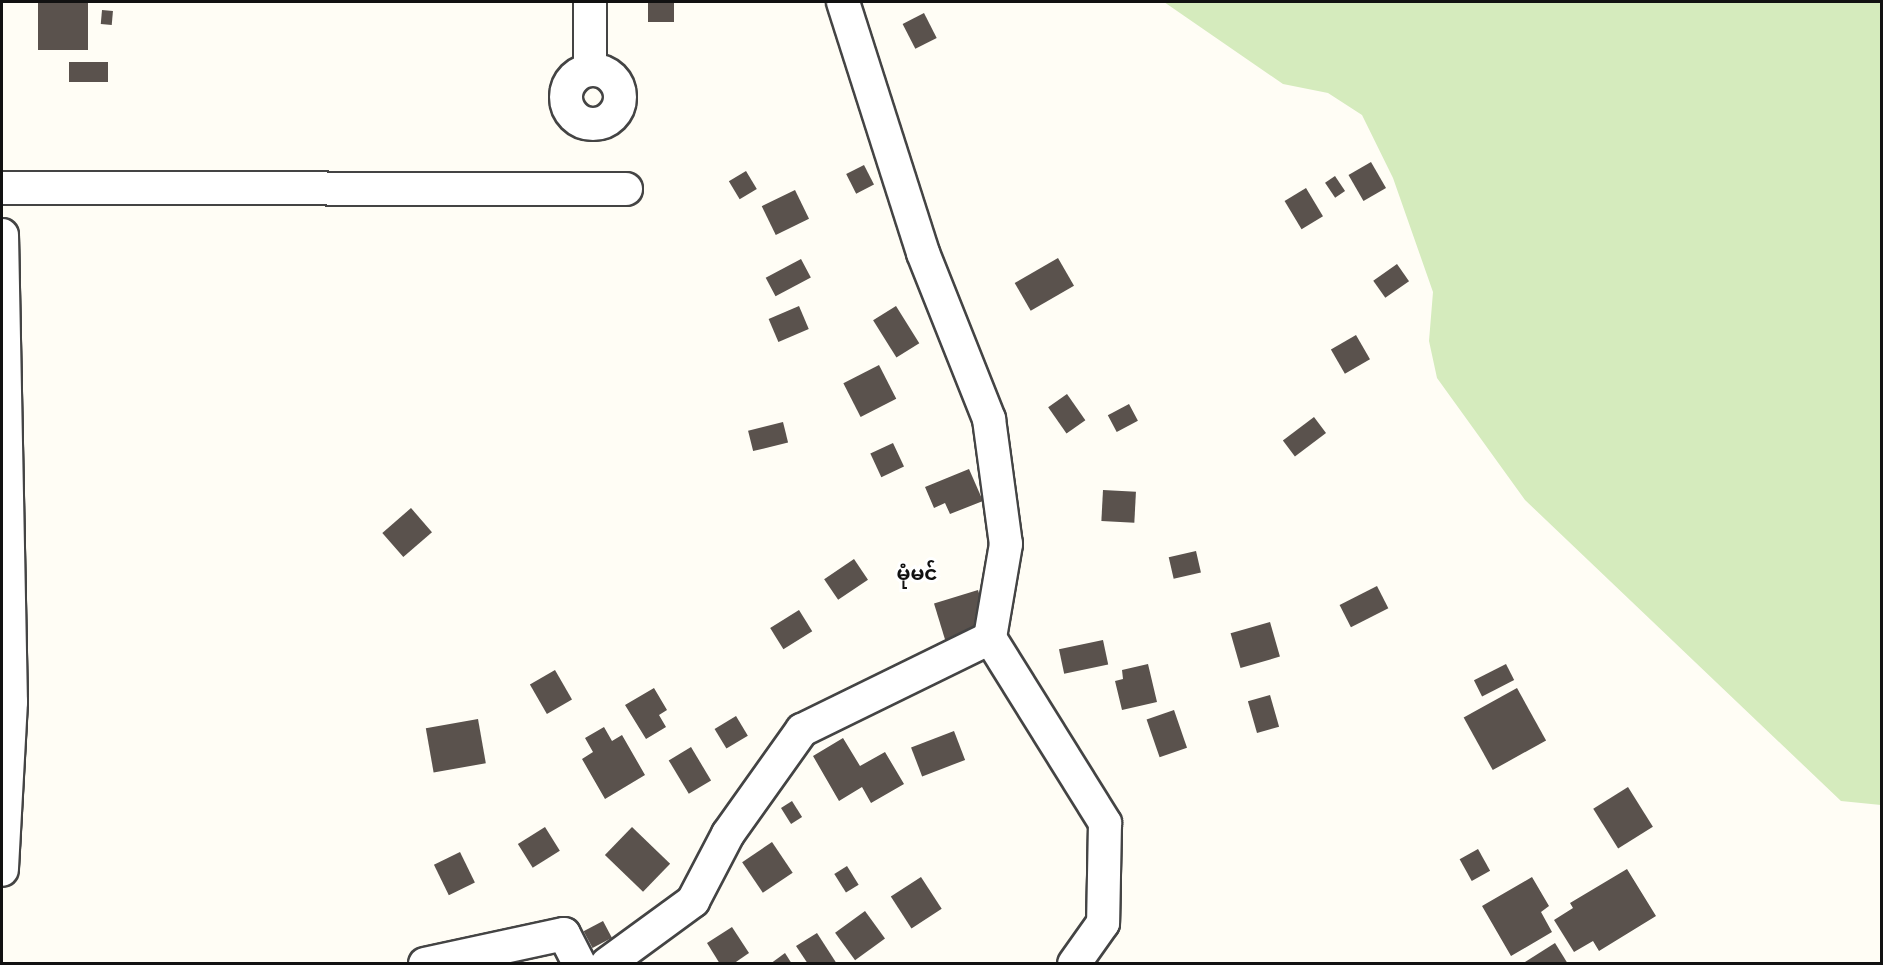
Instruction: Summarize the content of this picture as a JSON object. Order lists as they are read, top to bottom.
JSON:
{
  "districts": ["မုံမင်"]
}
